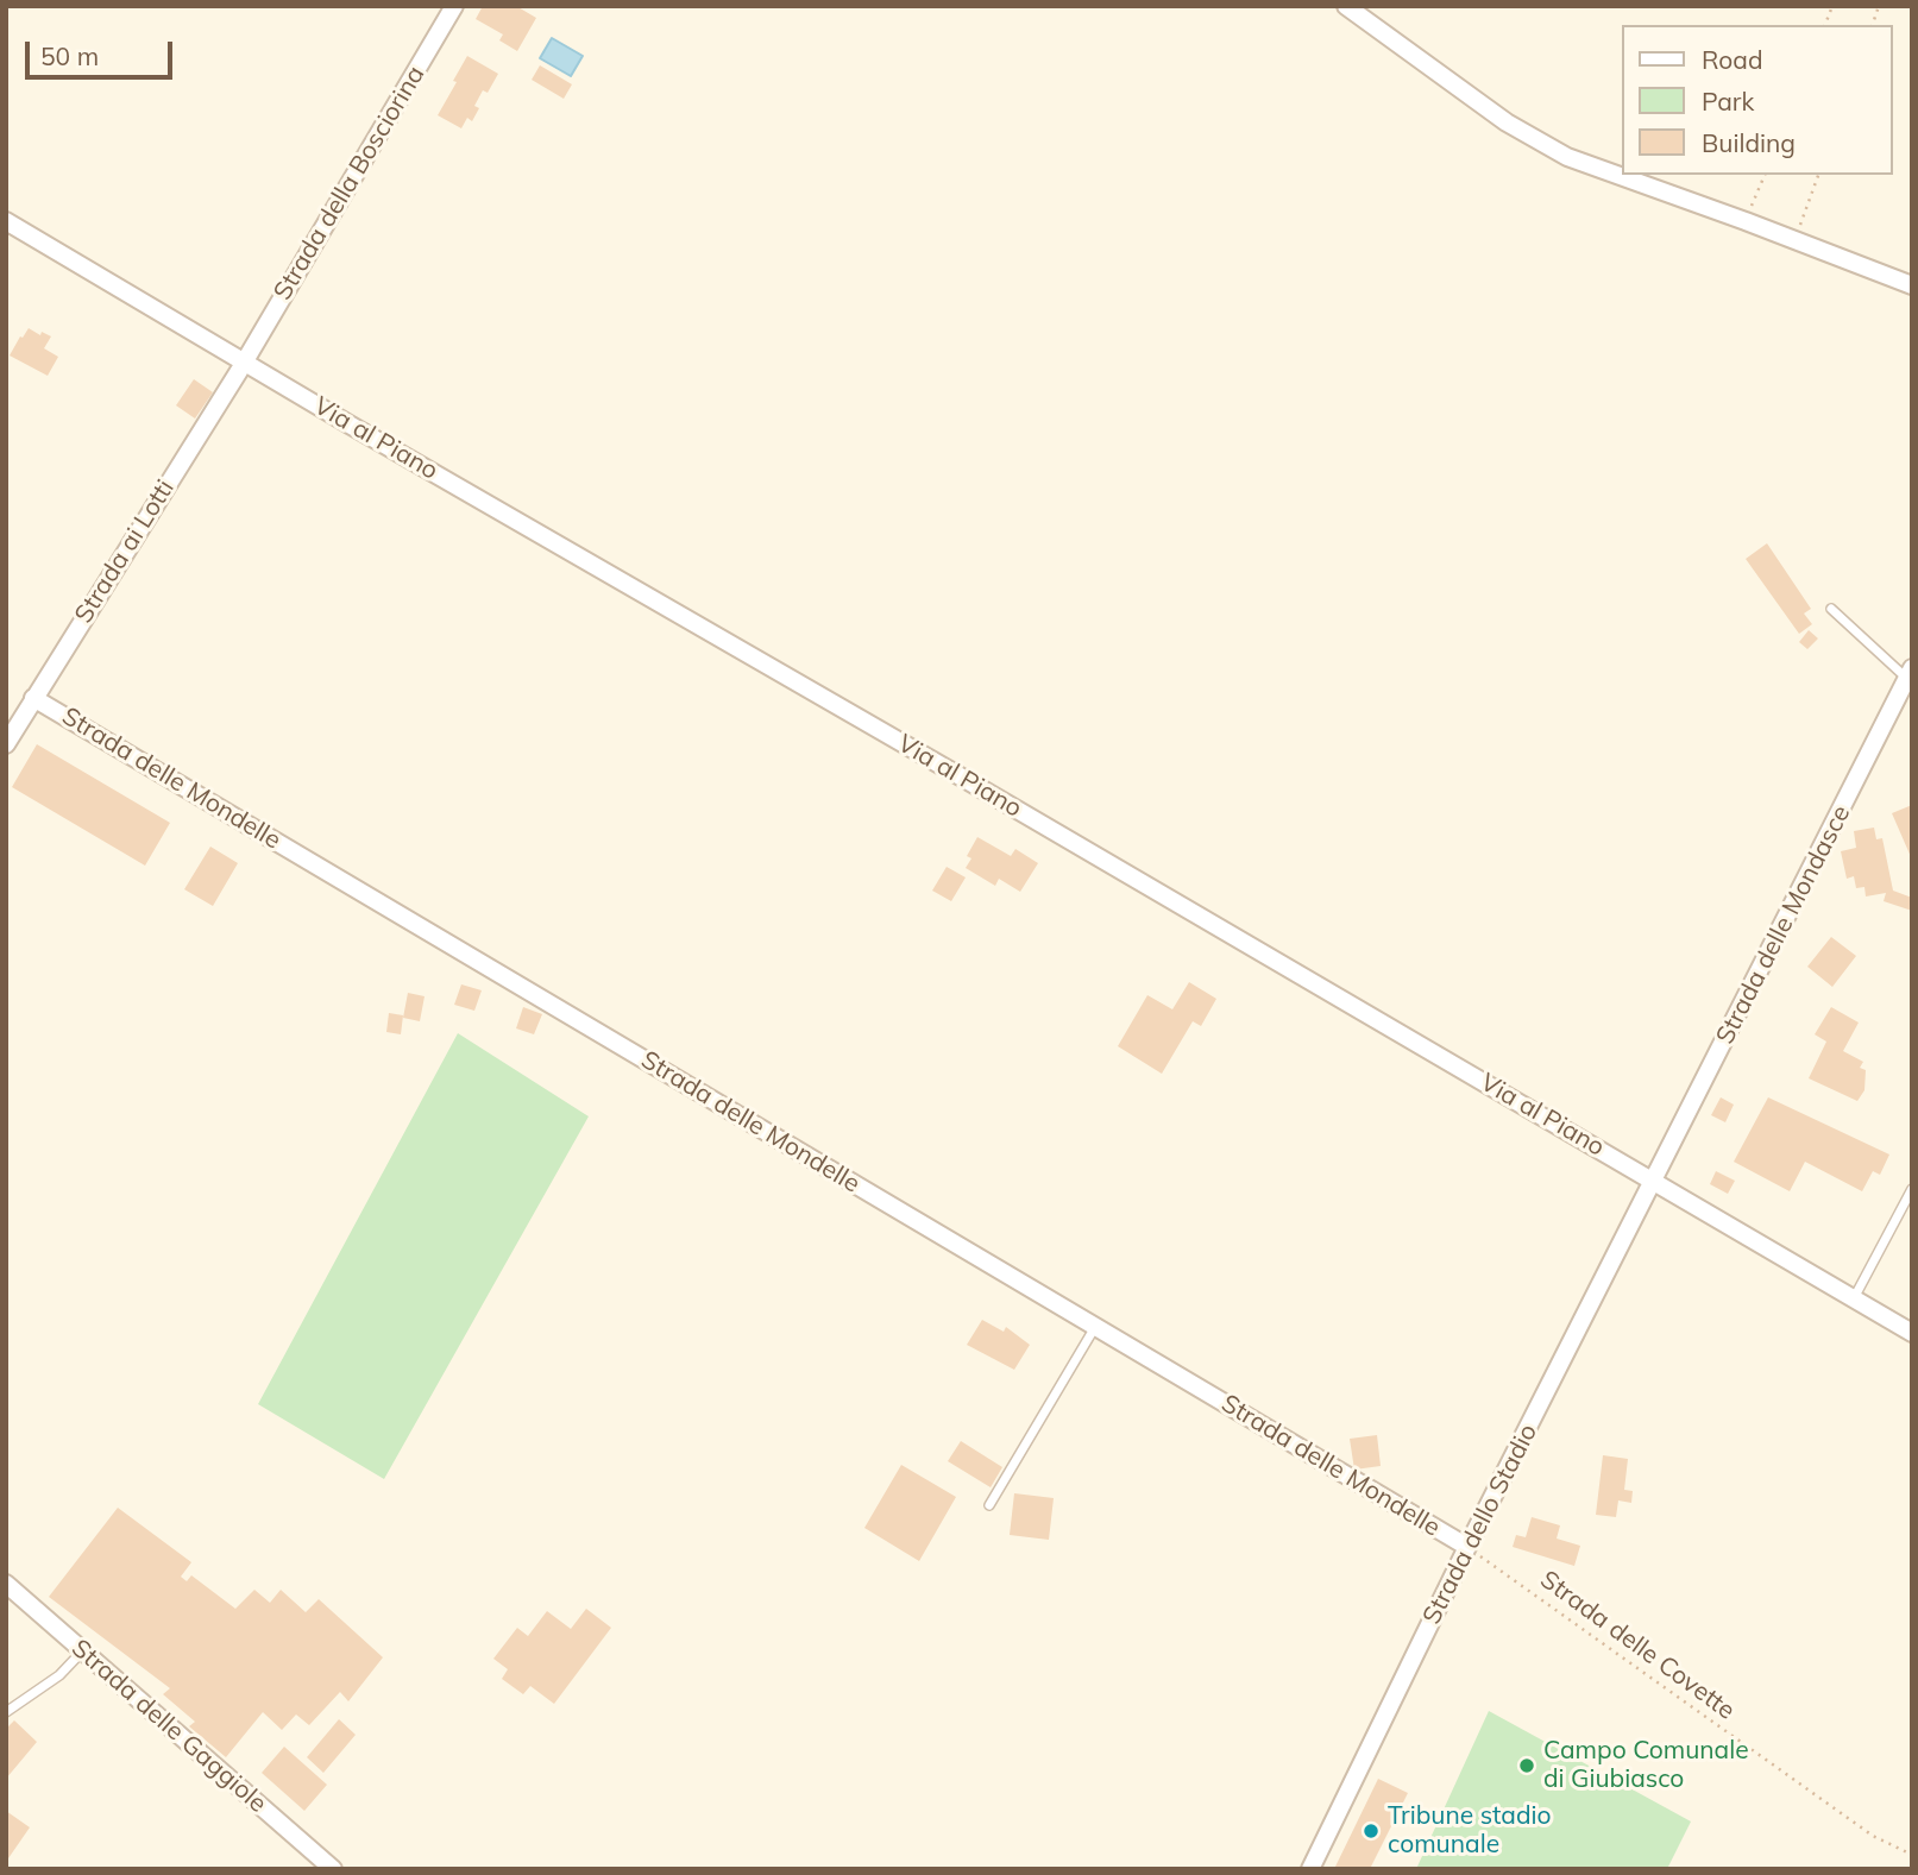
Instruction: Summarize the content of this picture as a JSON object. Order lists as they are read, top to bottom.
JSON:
{
  "streets": {
    "street": [
      "Strada della Bosciorina",
      "Via al Piano",
      "Strada ai Lotti",
      "Strada delle Mondelle",
      "Strada delle Mondasce",
      "Strada dello Stadio",
      "Strada delle Gaggiole"
    ],
    "path": ["Strada delle Covette"]
  },
  "crossings": [
    ["Strada della Bosciorina", "Via al Piano"],
    ["Strada della Bosciorina", "Strada ai Lotti"],
    ["Via al Piano", "Strada ai Lotti"],
    ["Via al Piano", "Strada delle Mondasce"],
    ["Via al Piano", "Strada dello Stadio"],
    ["Strada ai Lotti", "Strada delle Mondelle"],
    ["Strada delle Mondelle", "Strada dello Stadio"],
    ["Strada delle Mondelle", "Strada delle Covette"],
    ["Strada delle Mondasce", "Strada dello Stadio"],
    ["Strada dello Stadio", "Strada delle Covette"]
  ],
  "places": ["Campo Comunale di Giubiasco", "Tribune stadio comunale"],
  "legend": ["Road", "Park", "Building"],
  "scale_bar": "50 m"
}
